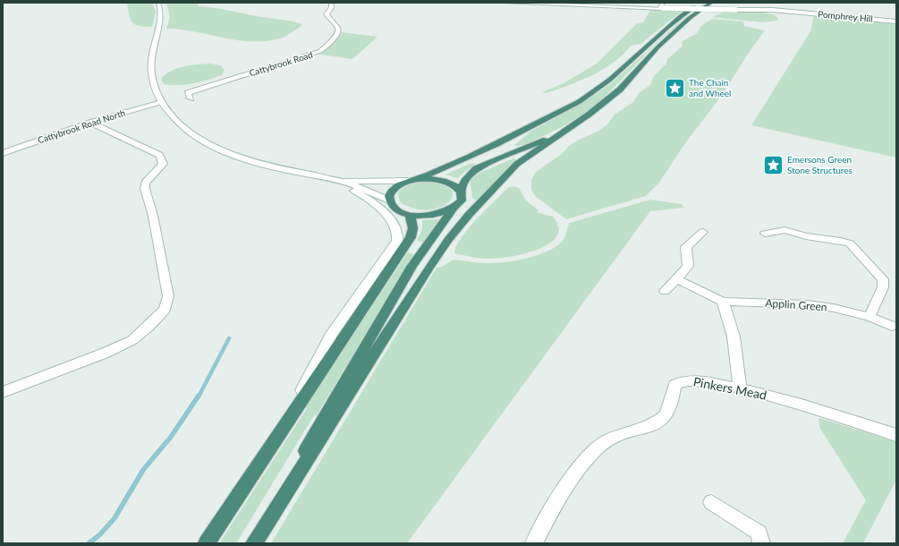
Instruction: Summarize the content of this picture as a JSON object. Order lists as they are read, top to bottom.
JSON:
{
  "streets": {
    "street": [
      "Pomphrey Hill",
      "Cattybrook Road",
      "Cattybrook Road North",
      "Applin Green",
      "Pinkers Mead"
    ]
  },
  "places": {
    "place": ["The Chain and Wheel", "Emersons Green Stone Structures"]
  }
}
